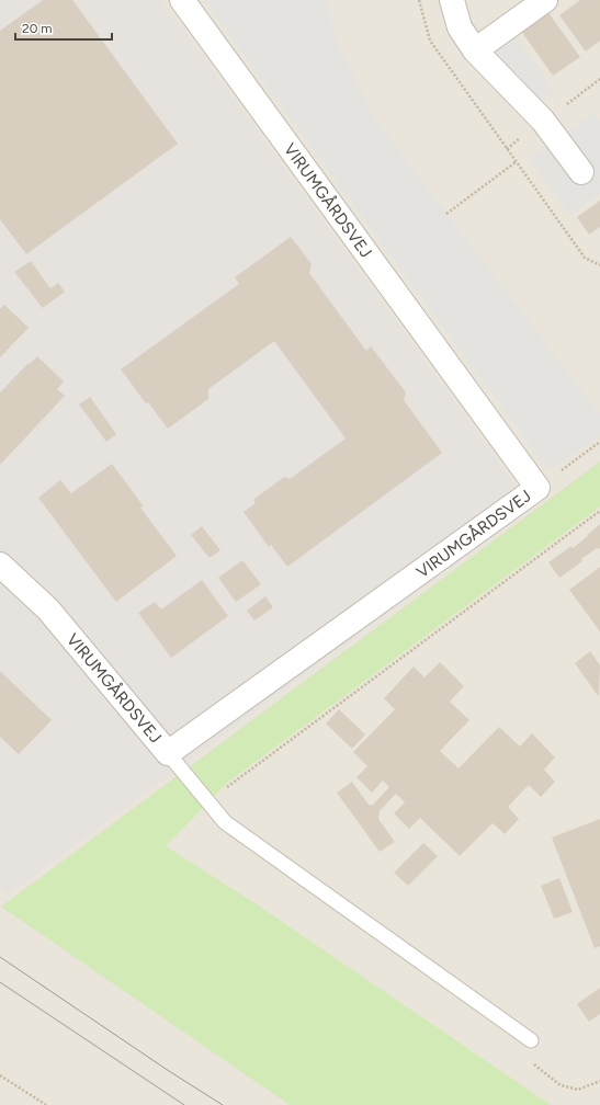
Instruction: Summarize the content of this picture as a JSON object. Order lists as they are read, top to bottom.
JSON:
{
  "streets": {
    "street": ["VIRUMGÅRDSVEJ"]
  },
  "scale_bar": "20 m"
}
